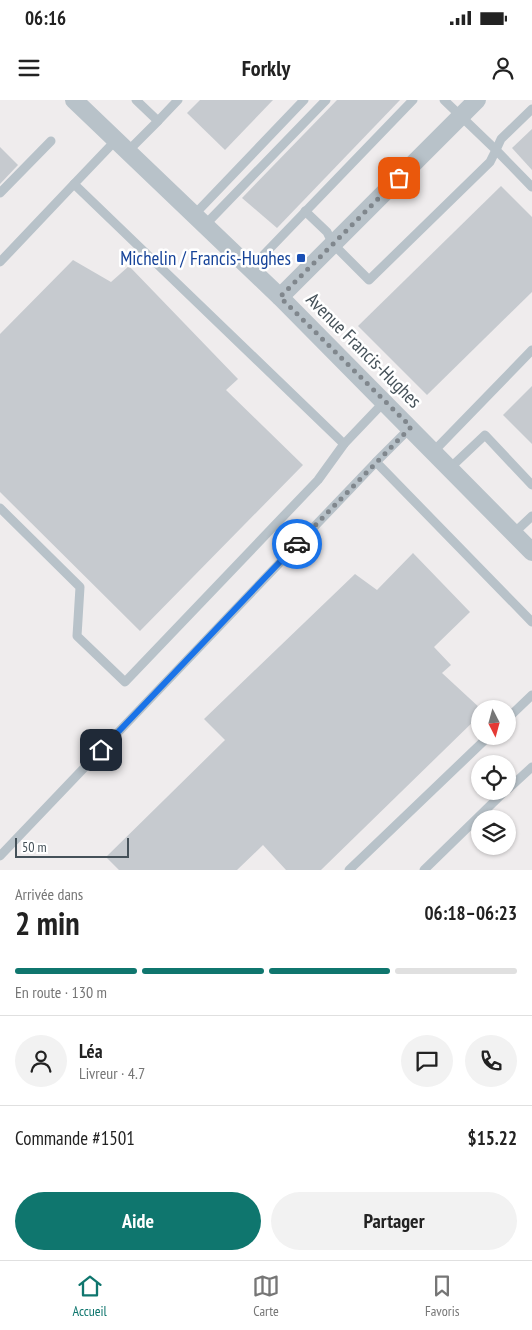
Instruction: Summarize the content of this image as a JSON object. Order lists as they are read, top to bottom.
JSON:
{
  "streets": {
    "street": ["Avenue Francis-Hughes"]
  },
  "places": {
    "transit": ["Michelin / Francis-Hughes"]
  },
  "scale_bar": "50 m",
  "north": "bottom",
  "page": {
    "status": "06:16",
    "header": "Forkly",
    "scale": "50 m",
    "heading": ["2 min", "Arrivée dans", "06:18–06:23"],
    "panel": [
      "Léa",
      "Livreur · 4.7",
      "Commande #1501",
      "$15.22"
    ],
    "bar": "En route · 130 m",
    "buttons": ["Aide", "Partager"],
    "tabs": ["Accueil", "Carte", "Favoris"]
  }
}
